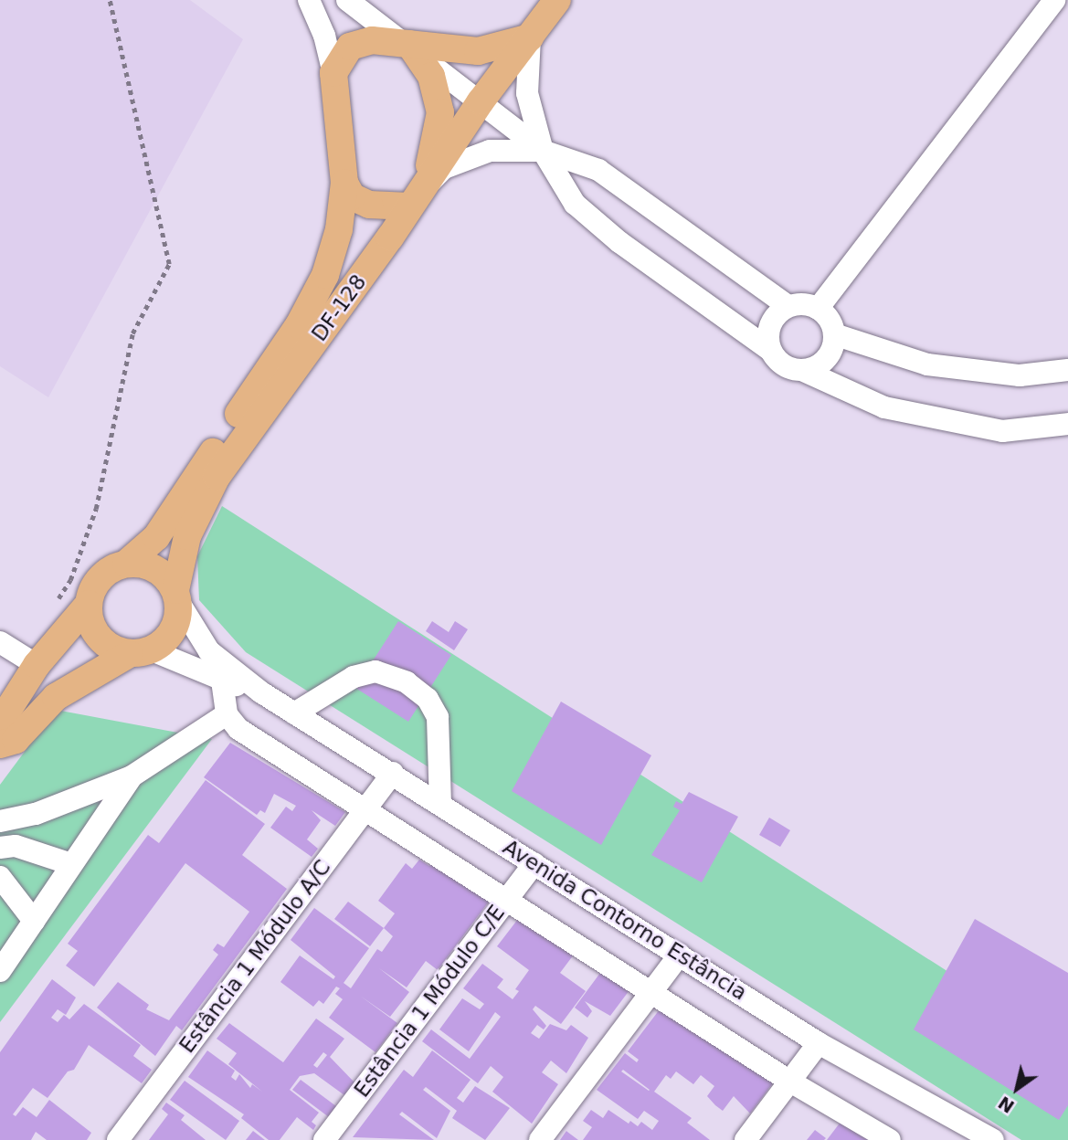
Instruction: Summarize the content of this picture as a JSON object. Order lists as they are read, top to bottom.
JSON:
{
  "streets": {
    "main road": ["DF-128"],
    "street": ["Avenida Contorno Estância", "Estância 1 Módulo A/C", "Estância 1 Módulo C/E"]
  },
  "crossings": [
    ["DF-128", "Avenida Contorno Estância"],
    ["Avenida Contorno Estância", "Estância 1 Módulo A/C"],
    ["Avenida Contorno Estância", "Estância 1 Módulo C/E"]
  ],
  "north": "bottom left"
}
